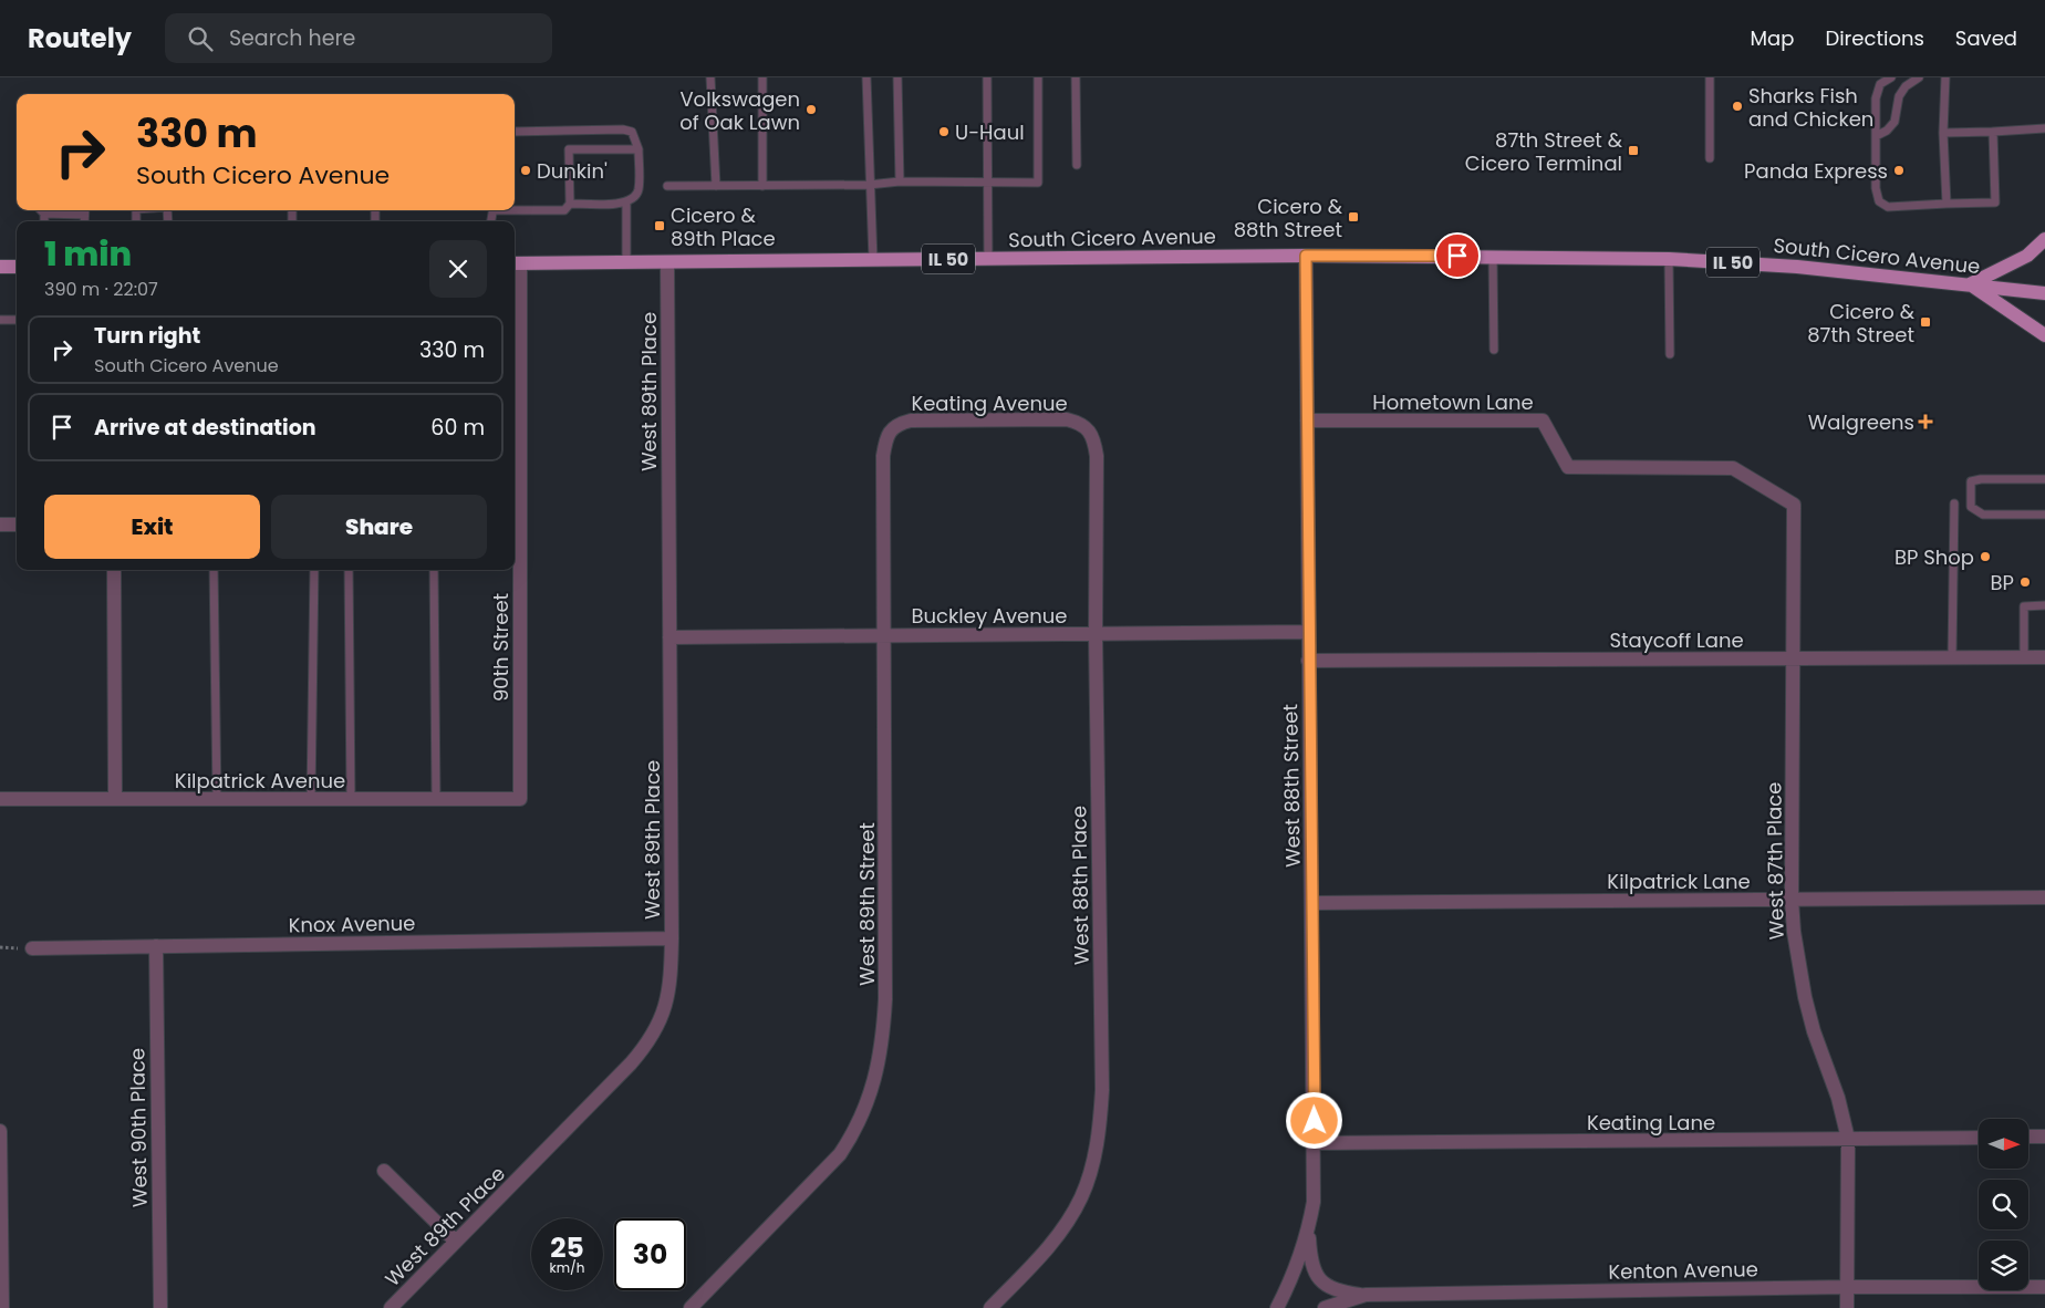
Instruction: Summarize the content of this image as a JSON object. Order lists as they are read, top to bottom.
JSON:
{
  "streets": {
    "main road": ["South Cicero Avenue", "IL 50"],
    "street": [
      "West 89th Place",
      "Hometown Lane",
      "Keating Avenue",
      "Buckley Avenue",
      "Staycoff Lane",
      "90th Street",
      "Kilpatrick Avenue",
      "West 88th Street",
      "West 87th Place",
      "Kilpatrick Lane",
      "West 88th Place",
      "West 89th Street",
      "Knox Avenue",
      "Keating Lane",
      "West 90th Place",
      "Kenton Avenue"
    ]
  },
  "crossings": [
    ["South Cicero Avenue", "West 89th Place"],
    ["South Cicero Avenue", "90th Street"],
    ["South Cicero Avenue", "West 88th Street"],
    ["West 89th Place", "Buckley Avenue"],
    ["West 89th Place", "Knox Avenue"],
    ["Hometown Lane", "West 88th Street"],
    ["Hometown Lane", "West 87th Place"],
    ["Keating Avenue", "West 88th Place"],
    ["Keating Avenue", "West 89th Street"],
    ["Buckley Avenue", "West 88th Street"],
    ["Buckley Avenue", "West 88th Place"],
    ["Buckley Avenue", "West 89th Street"],
    ["Staycoff Lane", "West 88th Street"],
    ["Staycoff Lane", "West 87th Place"],
    ["90th Street", "Kilpatrick Avenue"],
    ["West 88th Street", "Kilpatrick Lane"],
    ["West 88th Street", "Keating Lane"],
    ["West 87th Place", "Kilpatrick Lane"],
    ["West 87th Place", "Keating Lane"],
    ["West 87th Place", "Kenton Avenue"],
    ["Knox Avenue", "West 90th Place"]
  ],
  "places": {
    "other": [
      "Sharks Fish and Chicken",
      "Volkswagen of Oak Lawn",
      "U-Haul",
      "Dunkin'",
      "Panda Express",
      "BP Shop",
      "BP"
    ],
    "transit": [
      "87th Street & Cicero Terminal",
      "Cicero & 88th Street",
      "Cicero & 89th Place",
      "Cicero & 87th Street"
    ],
    "health": ["Walgreens"]
  },
  "north": "right",
  "page": {
    "header": "Routely",
    "search": "Search here",
    "nav": ["Map", "Directions", "Saved"],
    "turn": ["330 m", "South Cicero Avenue"],
    "heading": ["1 min", "390 m · 22:07"],
    "list": [
      {
        "name": "Turn right",
        "note": "South Cicero Avenue",
        "value": "330 m"
      },
      {
        "name": "Arrive at destination",
        "value": "60 m"
      }
    ],
    "buttons": ["Exit", "Share"],
    "speed": "25 km/h",
    "limit": "30"
  }
}
